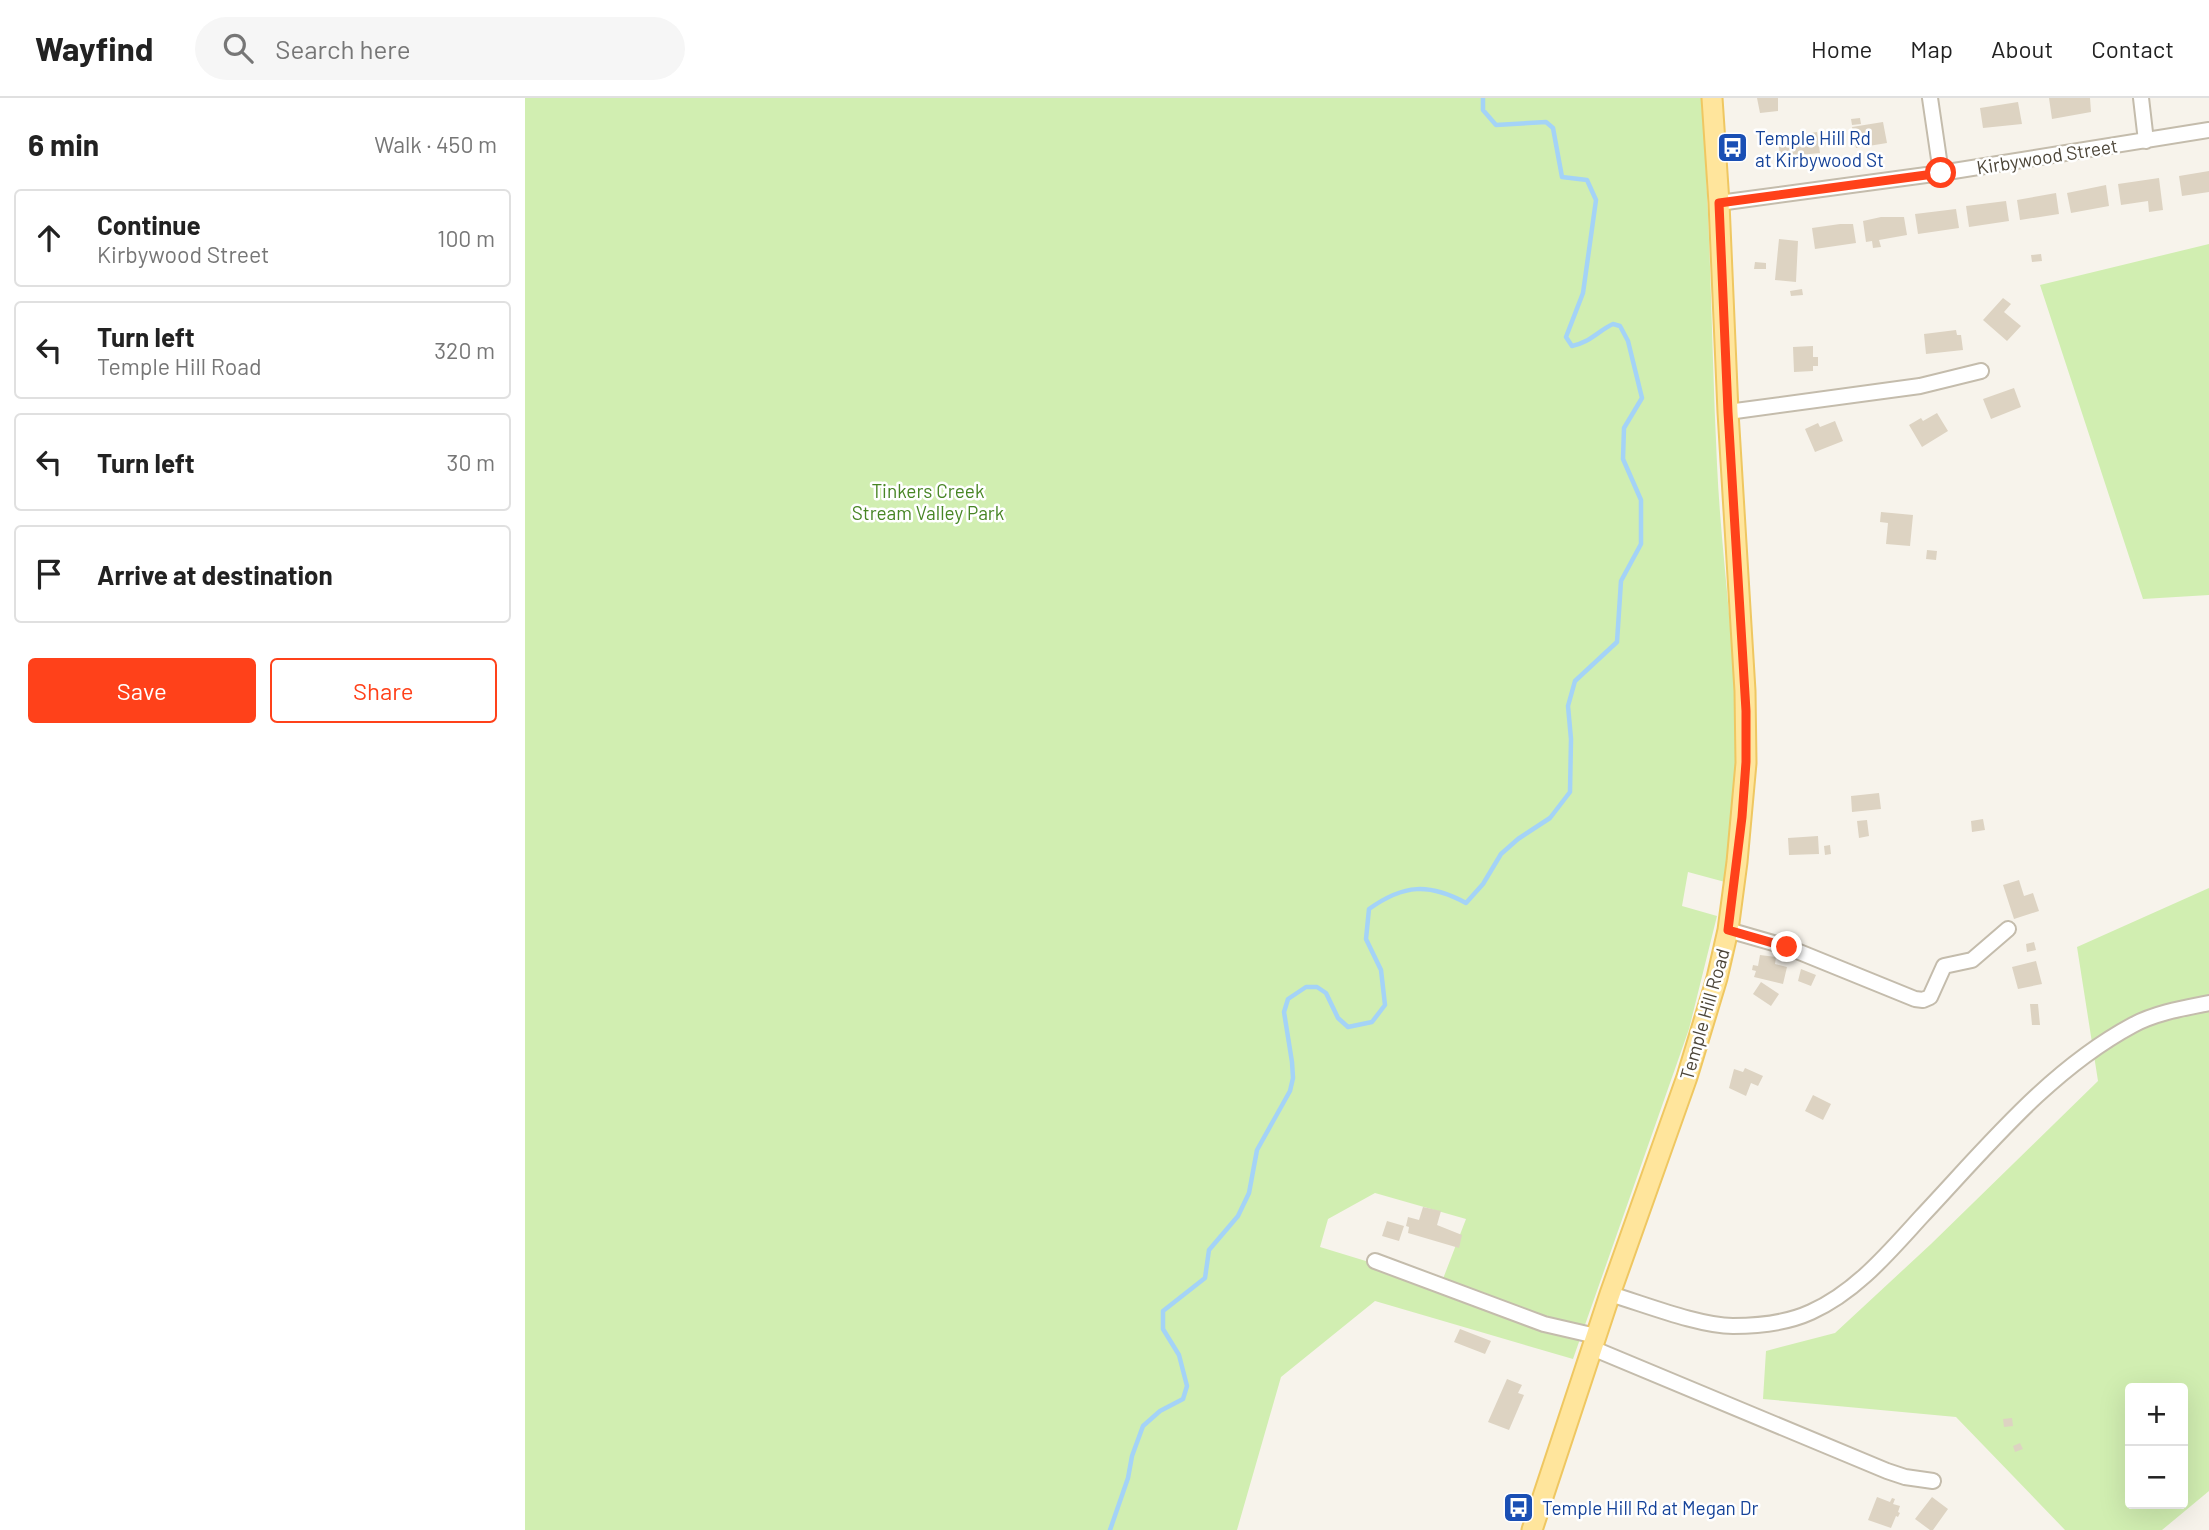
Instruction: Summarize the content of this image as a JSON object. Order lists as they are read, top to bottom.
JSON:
{
  "streets": {
    "main road": ["Temple Hill Road"],
    "street": ["Kirbywood Street"]
  },
  "crossings": [
    ["Kirbywood Street", "Temple Hill Road"]
  ],
  "parks": ["Tinkers Creek Stream Valley Park"],
  "places": {
    "bus stop": ["Temple Hill Rd at Kirbywood St", "Temple Hill Rd at Megan Dr"]
  },
  "page": {
    "header": "Wayfind",
    "search": "Search here",
    "nav": [
      "Home",
      "Map",
      "About",
      "Contact"
    ],
    "heading": ["6 min", "Walk · 450 m"],
    "list": [
      ["Continue", "Kirbywood Street", "100 m"],
      ["Turn left", "Temple Hill Road", "320 m"],
      ["Turn left", "30 m"],
      "Arrive at destination"
    ],
    "buttons": ["Save", "Share"],
    "map_buttons": ["+", "−"]
  }
}
